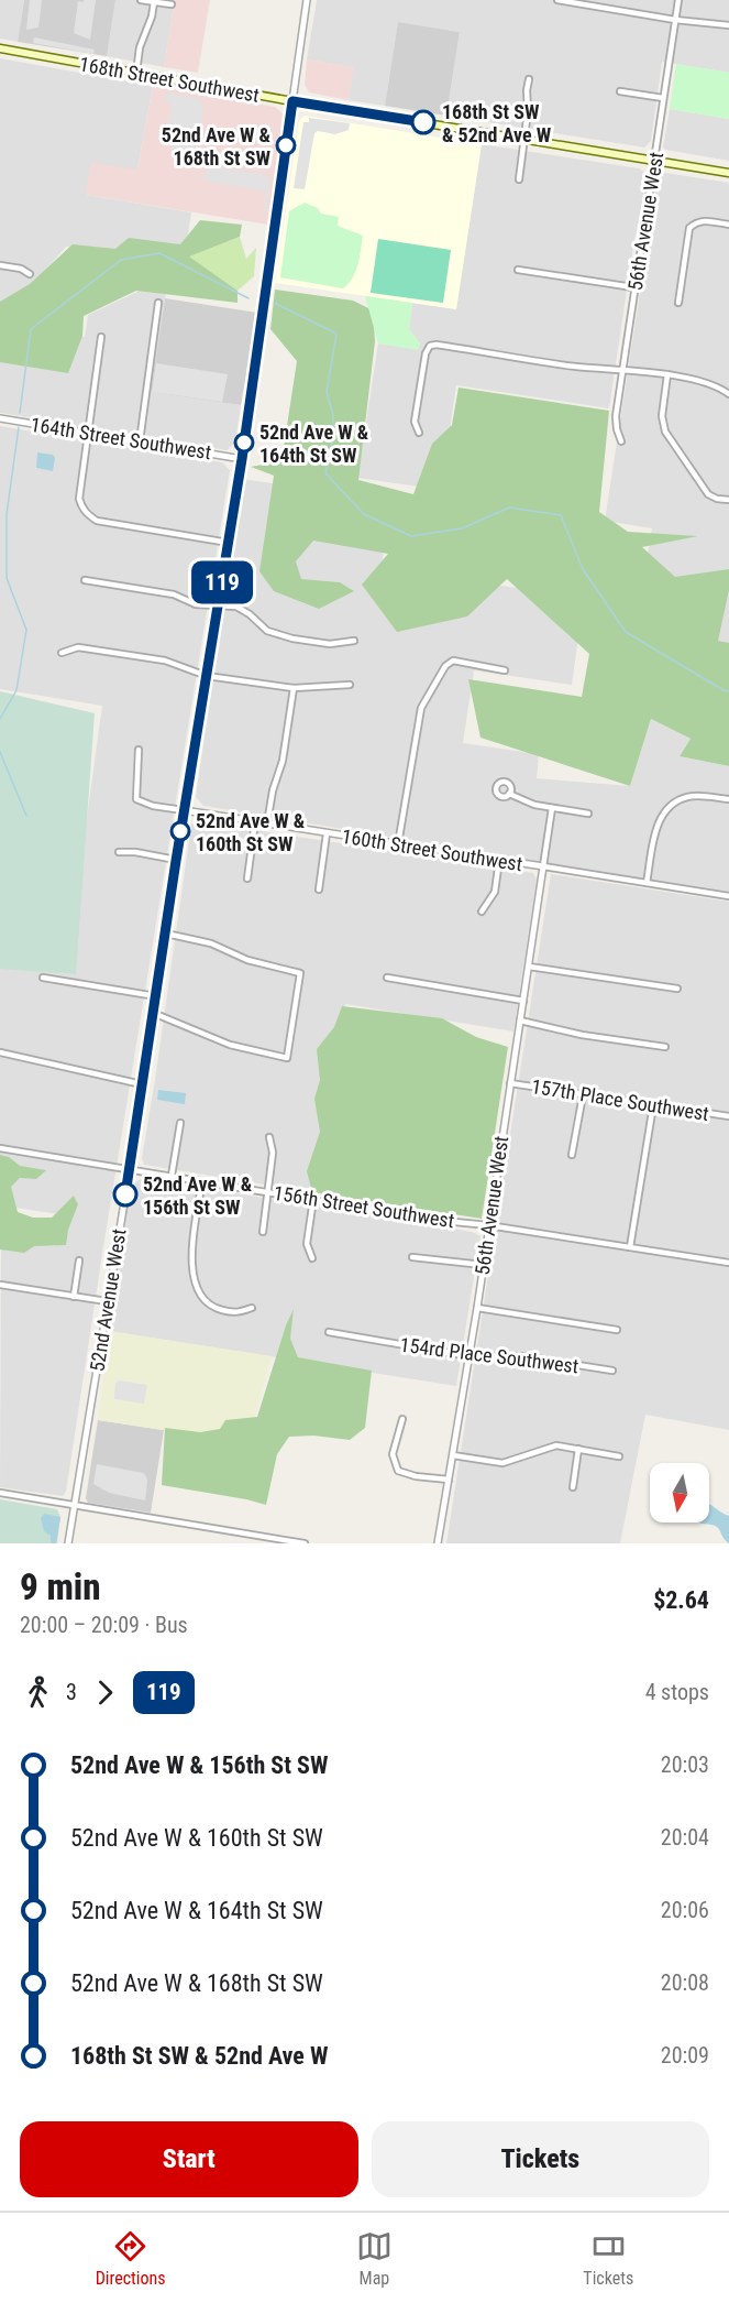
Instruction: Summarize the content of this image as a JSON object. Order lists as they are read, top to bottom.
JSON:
{
  "streets": {
    "main road": ["168th Street Southwest"],
    "street": [
      "56th Avenue West",
      "164th Street Southwest",
      "160th Street Southwest",
      "157th Place Southwest",
      "156th Street Southwest",
      "52nd Avenue West",
      "154rd Place Southwest"
    ]
  },
  "crossings": [
    ["168th Street Southwest", "56th Avenue West"],
    ["168th Street Southwest", "52nd Avenue West"],
    ["56th Avenue West", "160th Street Southwest"],
    ["56th Avenue West", "157th Place Southwest"],
    ["56th Avenue West", "156th Street Southwest"],
    ["56th Avenue West", "154rd Place Southwest"],
    ["164th Street Southwest", "52nd Avenue West"],
    ["160th Street Southwest", "52nd Avenue West"],
    ["156th Street Southwest", "52nd Avenue West"]
  ],
  "places": [
    "168th St SW & 52nd Ave W",
    "52nd Ave W & 168th St SW",
    "52nd Ave W & 164th St SW",
    "52nd Ave W & 160th St SW",
    "52nd Ave W & 156th St SW"
  ],
  "lines": ["bus line 119"],
  "north": "bottom",
  "page": {
    "on_map": "119",
    "heading": ["9 min", "20:00 – 20:09 · Bus", "$2.64"],
    "legs": ["3", "119", "4 stops"],
    "list": [
      {
        "name": "52nd Ave W & 156th St SW",
        "value": "20:03"
      },
      {
        "name": "52nd Ave W & 160th St SW",
        "value": "20:04"
      },
      {
        "name": "52nd Ave W & 164th St SW",
        "value": "20:06"
      },
      {
        "name": "52nd Ave W & 168th St SW",
        "value": "20:08"
      },
      {
        "name": "168th St SW & 52nd Ave W",
        "value": "20:09"
      }
    ],
    "buttons": ["Start", "Tickets"],
    "tabs": ["Directions", "Map", "Tickets"]
  }
}
